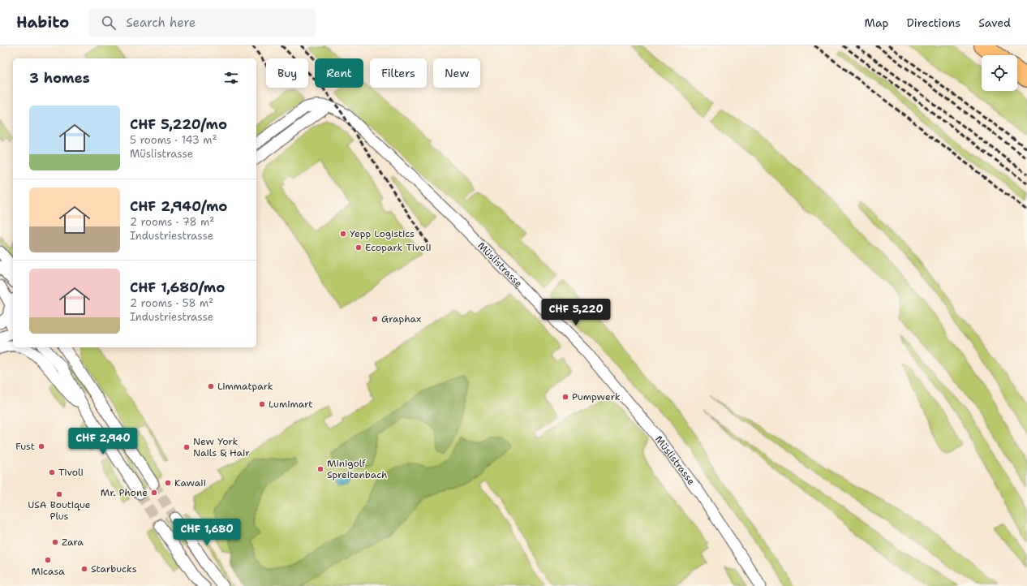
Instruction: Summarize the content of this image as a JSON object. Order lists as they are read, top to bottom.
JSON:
{
  "streets": {
    "street": ["Müslistrasse"]
  },
  "places": [
    "Yepp Logistics",
    "Ecopark Tivoli",
    "Graphax",
    "Limmatpark",
    "Pumpwerk",
    "Lumimart",
    "Fust",
    "New York Nails & Hair",
    "Minigolf Spreitenbach",
    "Tivoli",
    "Kawaii",
    "Mr. Phone",
    "USA Boutique Plus",
    "Zara",
    "Micasa",
    "Starbucks"
  ],
  "page": {
    "header": "Habito",
    "search": "Search here",
    "nav": ["Map", "Directions", "Saved"],
    "chip": [
      "Buy",
      "Rent",
      "Filters",
      "New"
    ],
    "heading": "3 homes",
    "list": [
      {
        "name": "CHF 5,220/mo",
        "note": "5 rooms · 143 m² · Müslistrasse"
      },
      {
        "name": "CHF 2,940/mo",
        "note": "2 rooms · 78 m² · Industriestrasse"
      },
      {
        "name": "CHF 1,680/mo",
        "note": "2 rooms · 58 m² · Industriestrasse"
      }
    ],
    "price": ["CHF 5,220", "CHF 2,940", "CHF 1,680"]
  }
}
